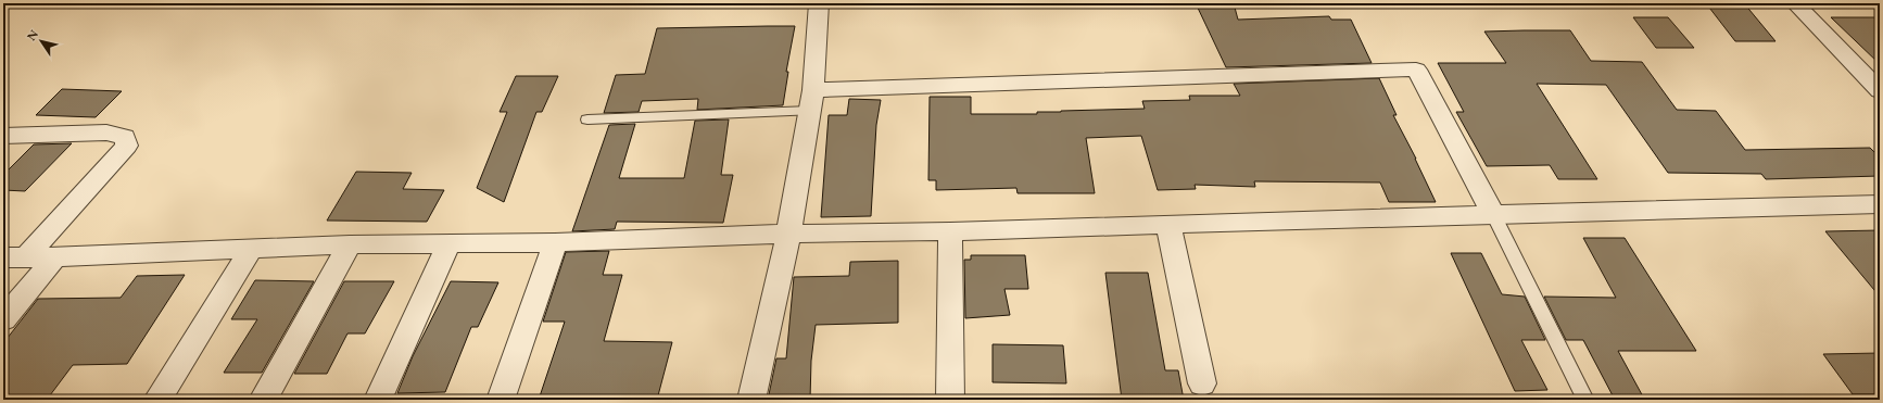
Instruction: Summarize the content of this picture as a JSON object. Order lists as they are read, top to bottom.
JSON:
{
  "north": "top left"
}
